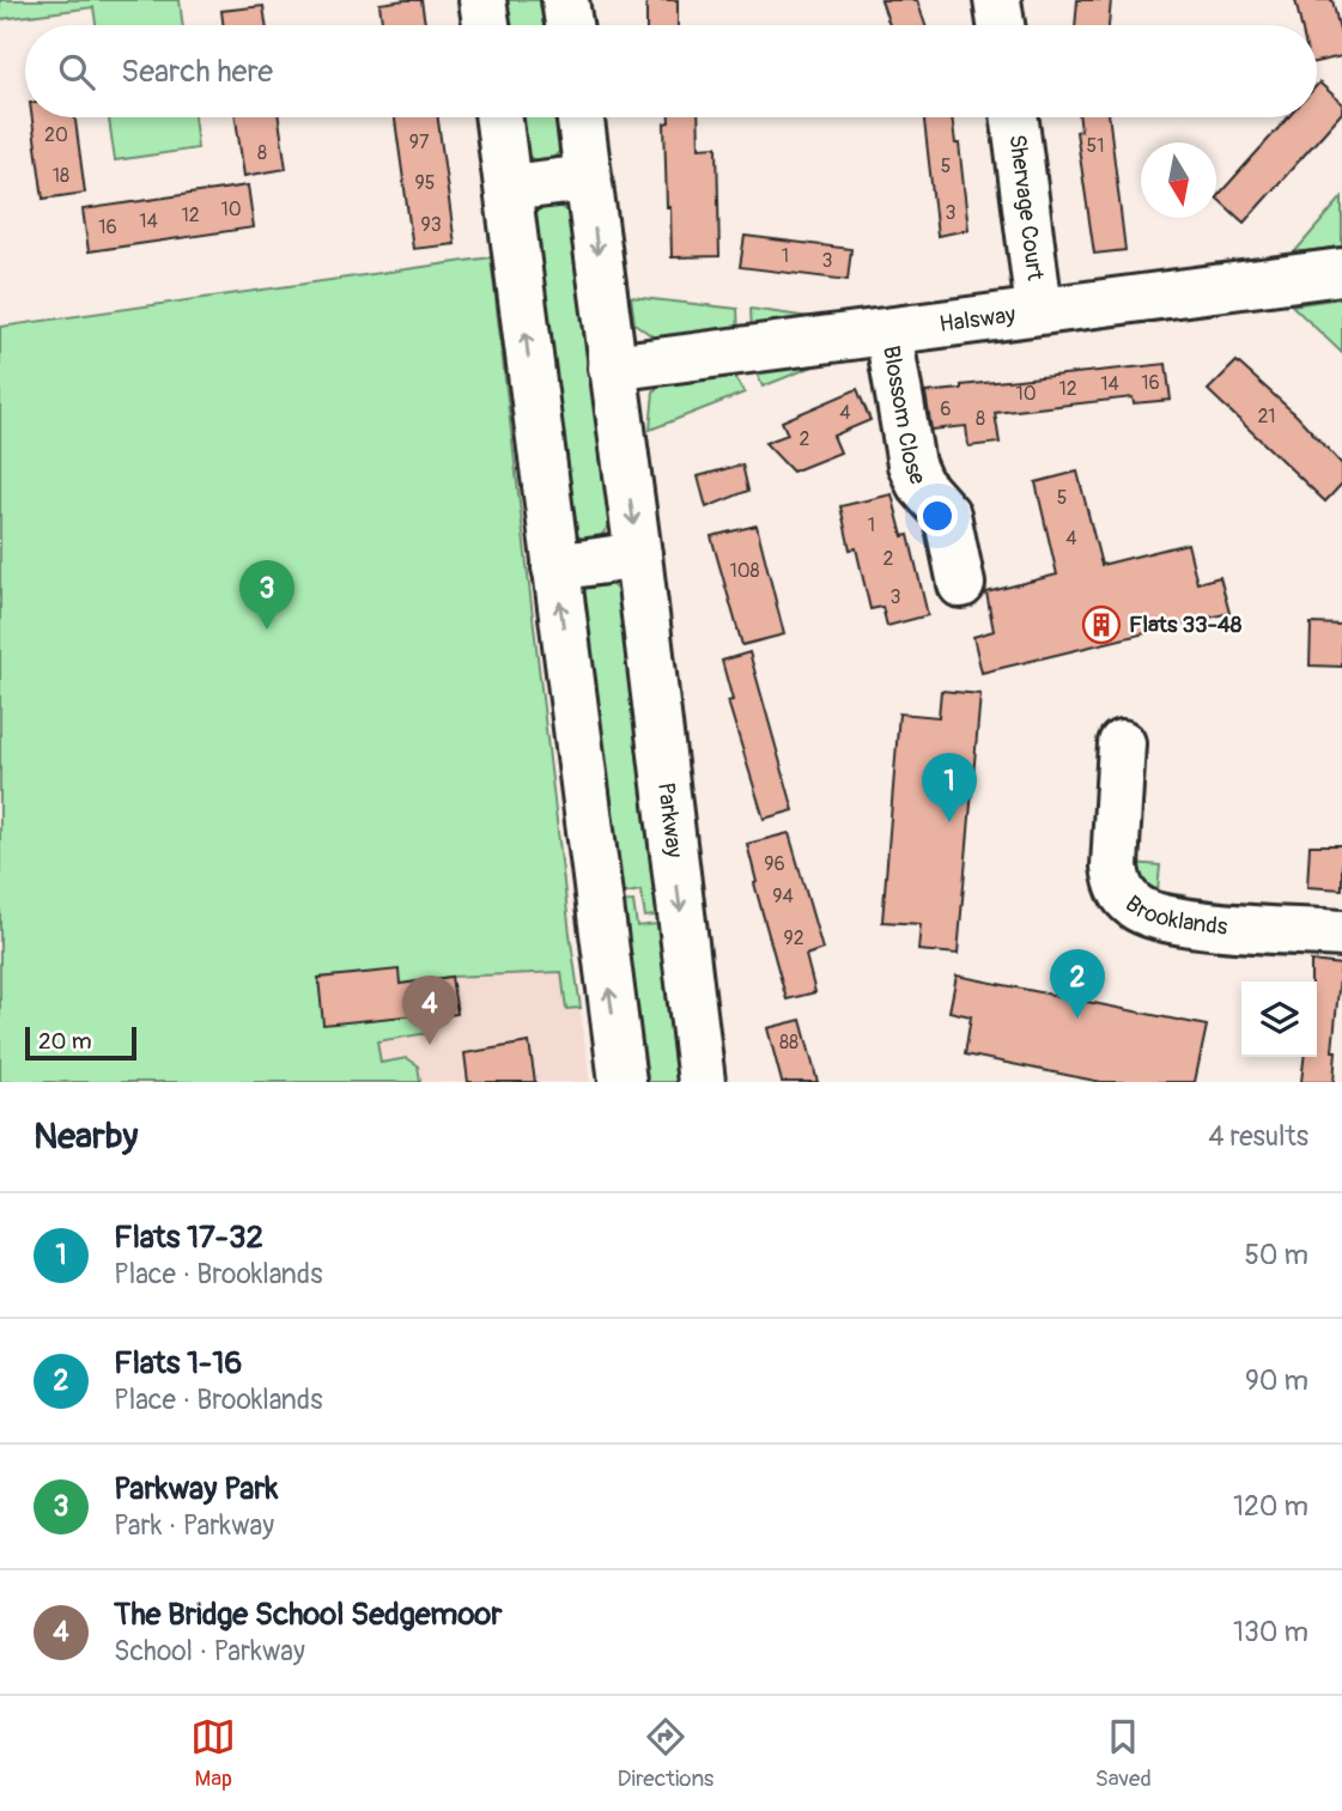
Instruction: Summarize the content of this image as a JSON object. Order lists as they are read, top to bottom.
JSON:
{
  "streets": {
    "street": [
      "Shervage Court",
      "Halsway",
      "Blossom Close",
      "Parkway",
      "Brooklands"
    ]
  },
  "crossings": [
    ["Shervage Court", "Halsway"],
    ["Halsway", "Blossom Close"],
    ["Halsway", "Parkway"]
  ],
  "places": {
    "building": ["Flats 33-48"]
  },
  "house_numbers": [
    "20",
    "97",
    "51",
    "8",
    "5",
    "18",
    "95",
    "10",
    "3",
    "12",
    "14",
    "93",
    "16",
    "1",
    "3",
    "16",
    "14",
    "12",
    "10",
    "6",
    "4",
    "21",
    "8",
    "2",
    "5",
    "1",
    "4",
    "2",
    "108",
    "3",
    "96",
    "94",
    "92",
    "88"
  ],
  "scale_bar": "20 m",
  "north": "bottom",
  "page": {
    "search": "Search here",
    "pins": [
      "3",
      "1",
      "2",
      "4"
    ],
    "scale": "20 m",
    "heading": ["Nearby", "4 results"],
    "list": [
      {
        "mark": "1",
        "name": "Flats 17-32",
        "note": "Place · Brooklands",
        "value": "50 m"
      },
      {
        "mark": "2",
        "name": "Flats 1-16",
        "note": "Place · Brooklands",
        "value": "90 m"
      },
      {
        "mark": "3",
        "name": "Parkway Park",
        "note": "Park · Parkway",
        "value": "120 m"
      },
      {
        "mark": "4",
        "name": "The Bridge School Sedgemoor",
        "note": "School · Parkway",
        "value": "130 m"
      }
    ],
    "nav": ["Map", "Directions", "Saved"]
  }
}
